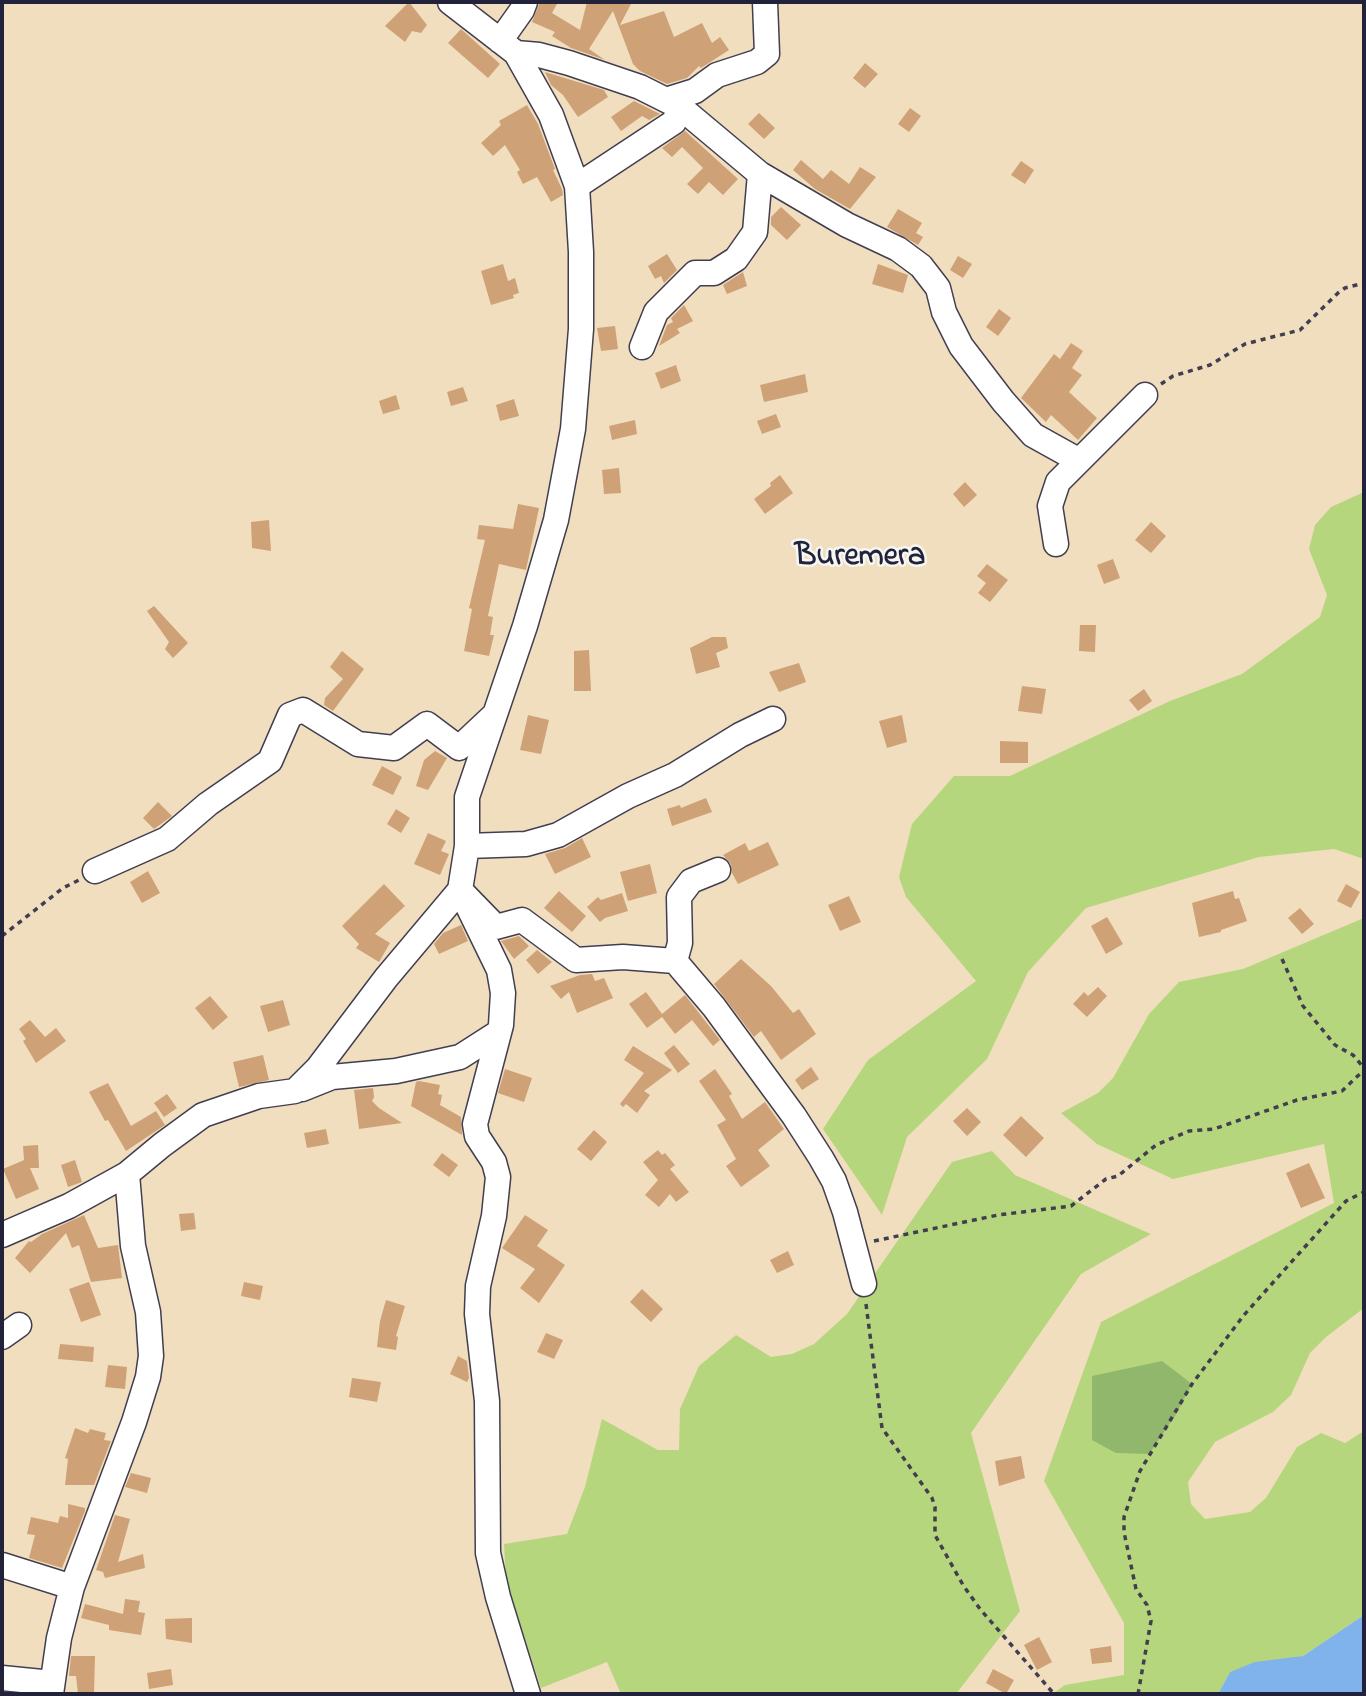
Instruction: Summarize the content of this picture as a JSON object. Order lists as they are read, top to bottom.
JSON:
{
  "districts": ["Buremera"]
}
